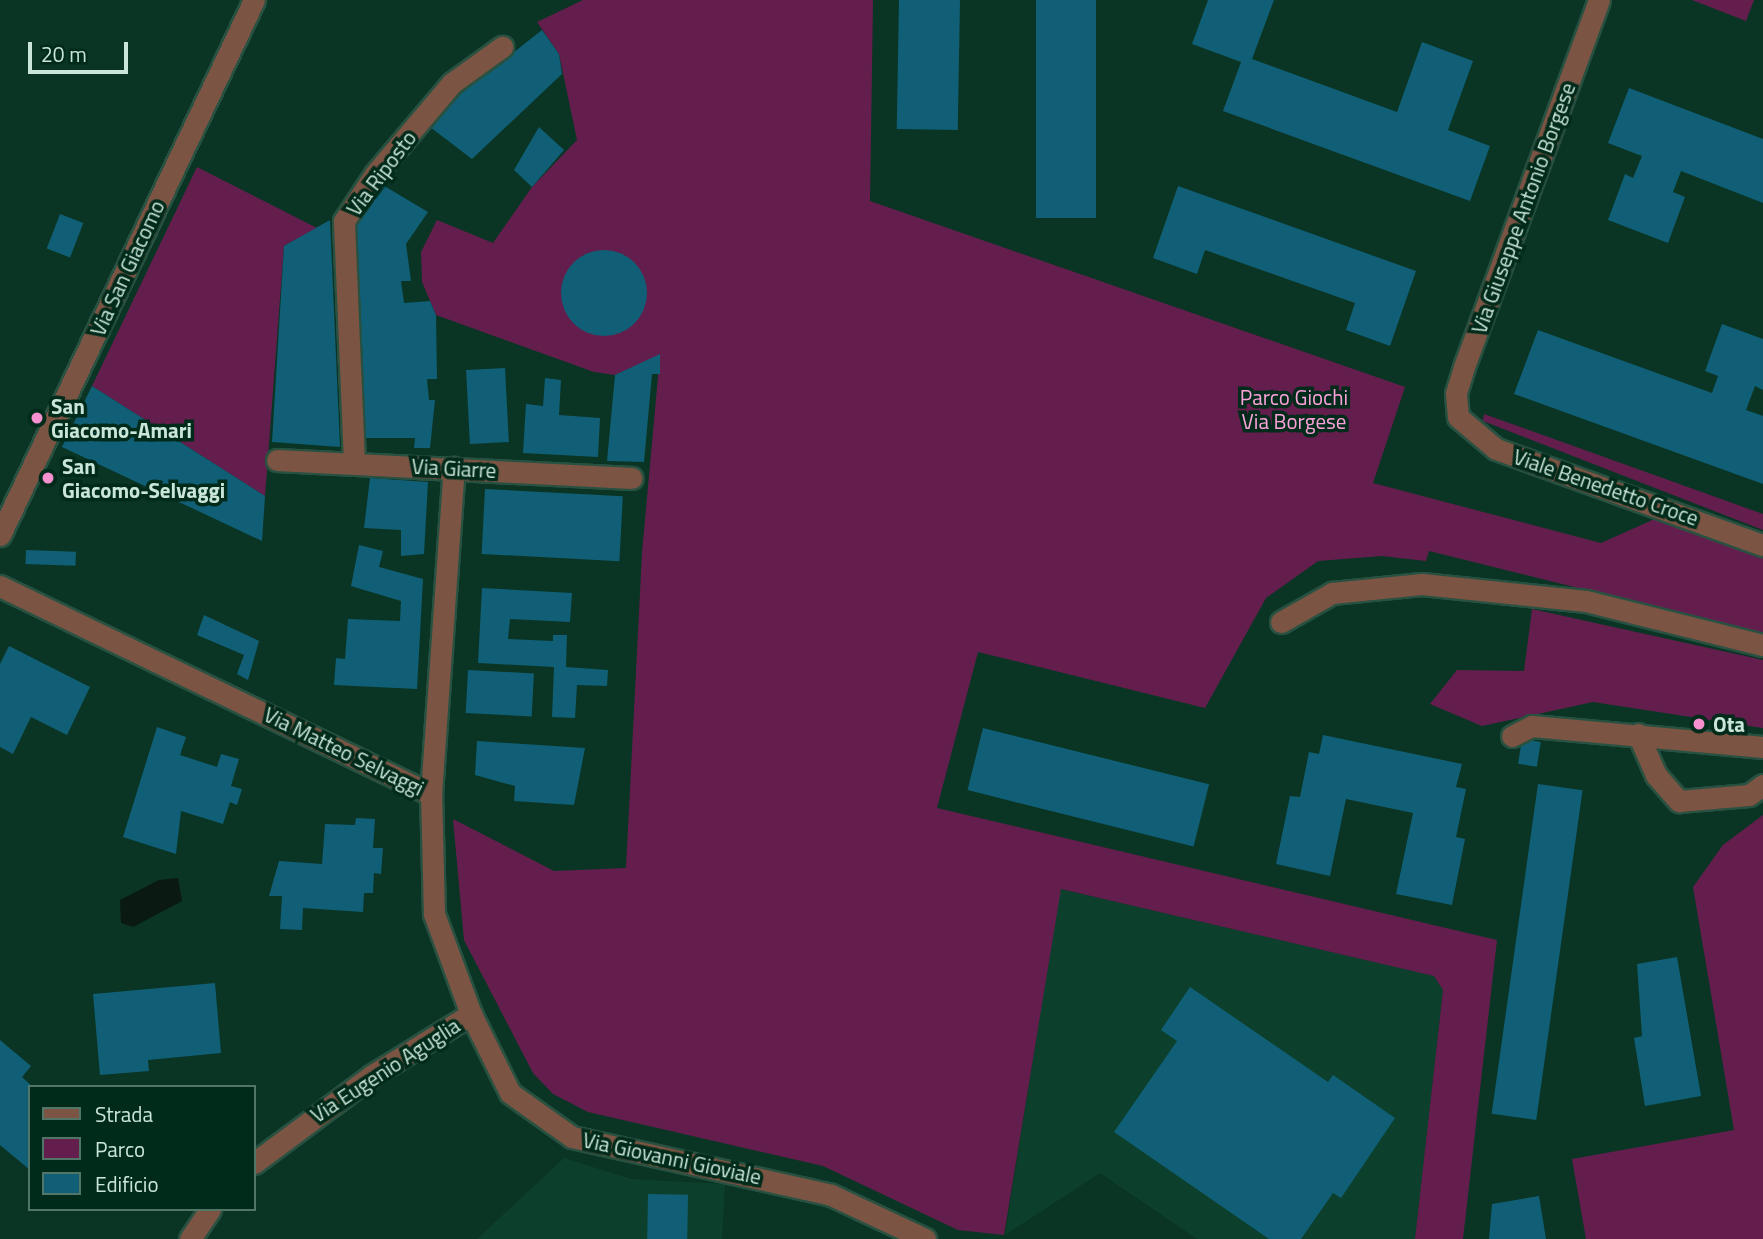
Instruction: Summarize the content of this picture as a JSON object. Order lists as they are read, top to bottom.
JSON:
{
  "streets": {
    "street": [
      "Via Riposto",
      "Via Giuseppe Antonio Borgese",
      "Via San Giacomo",
      "Via Giarre",
      "Viale Benedetto Croce",
      "Via Matteo Selvaggi",
      "Via Eugenio Aguglia",
      "Via Giovanni Gioviale"
    ]
  },
  "crossings": [
    ["Via Riposto", "Via Giarre"],
    ["Via Giuseppe Antonio Borgese", "Viale Benedetto Croce"],
    ["Via Giarre", "Via Matteo Selvaggi"],
    ["Via Matteo Selvaggi", "Via Eugenio Aguglia"],
    ["Via Eugenio Aguglia", "Via Giovanni Gioviale"]
  ],
  "parks": ["Parco Giochi Via Borgese"],
  "places": ["San Giacomo-Amari", "San Giacomo-Selvaggi", "Ota"],
  "legend": ["Strada", "Parco", "Edificio"],
  "scale_bar": "20 m"
}
